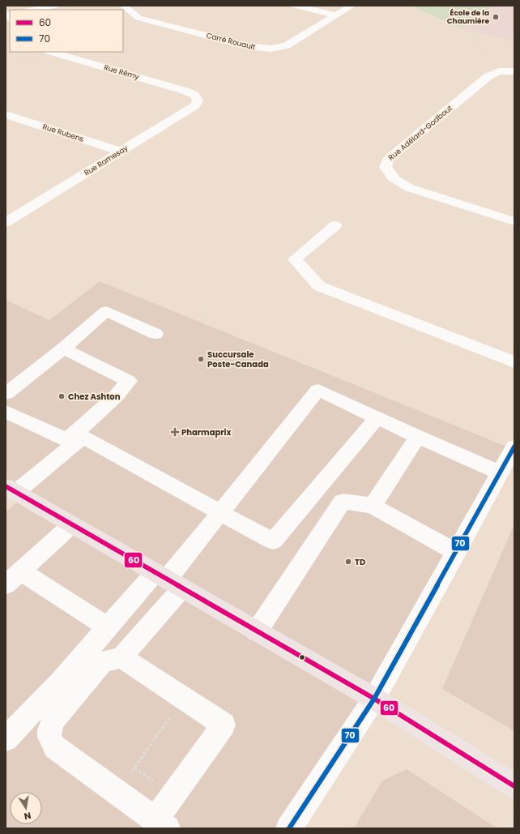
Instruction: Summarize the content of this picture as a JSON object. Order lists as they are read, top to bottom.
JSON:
{
  "streets": {
    "street": [
      "Carré Rouault",
      "Rue Rémy",
      "Rue Rubens",
      "Rue Adélard-Godbout",
      "Rue Ramesay"
    ]
  },
  "crossings": [
    ["Rue Rémy", "Rue Ramesay"],
    ["Rue Rubens", "Rue Ramesay"]
  ],
  "places": {
    "other": [
      "École de la Chaumière",
      "Succursale Poste-Canada",
      "Chez Ashton",
      "TD"
    ],
    "health": ["Pharmaprix"]
  },
  "lines": ["transit line 70", "transit line 60"],
  "legend": ["60", "70"],
  "north": "bottom"
}
